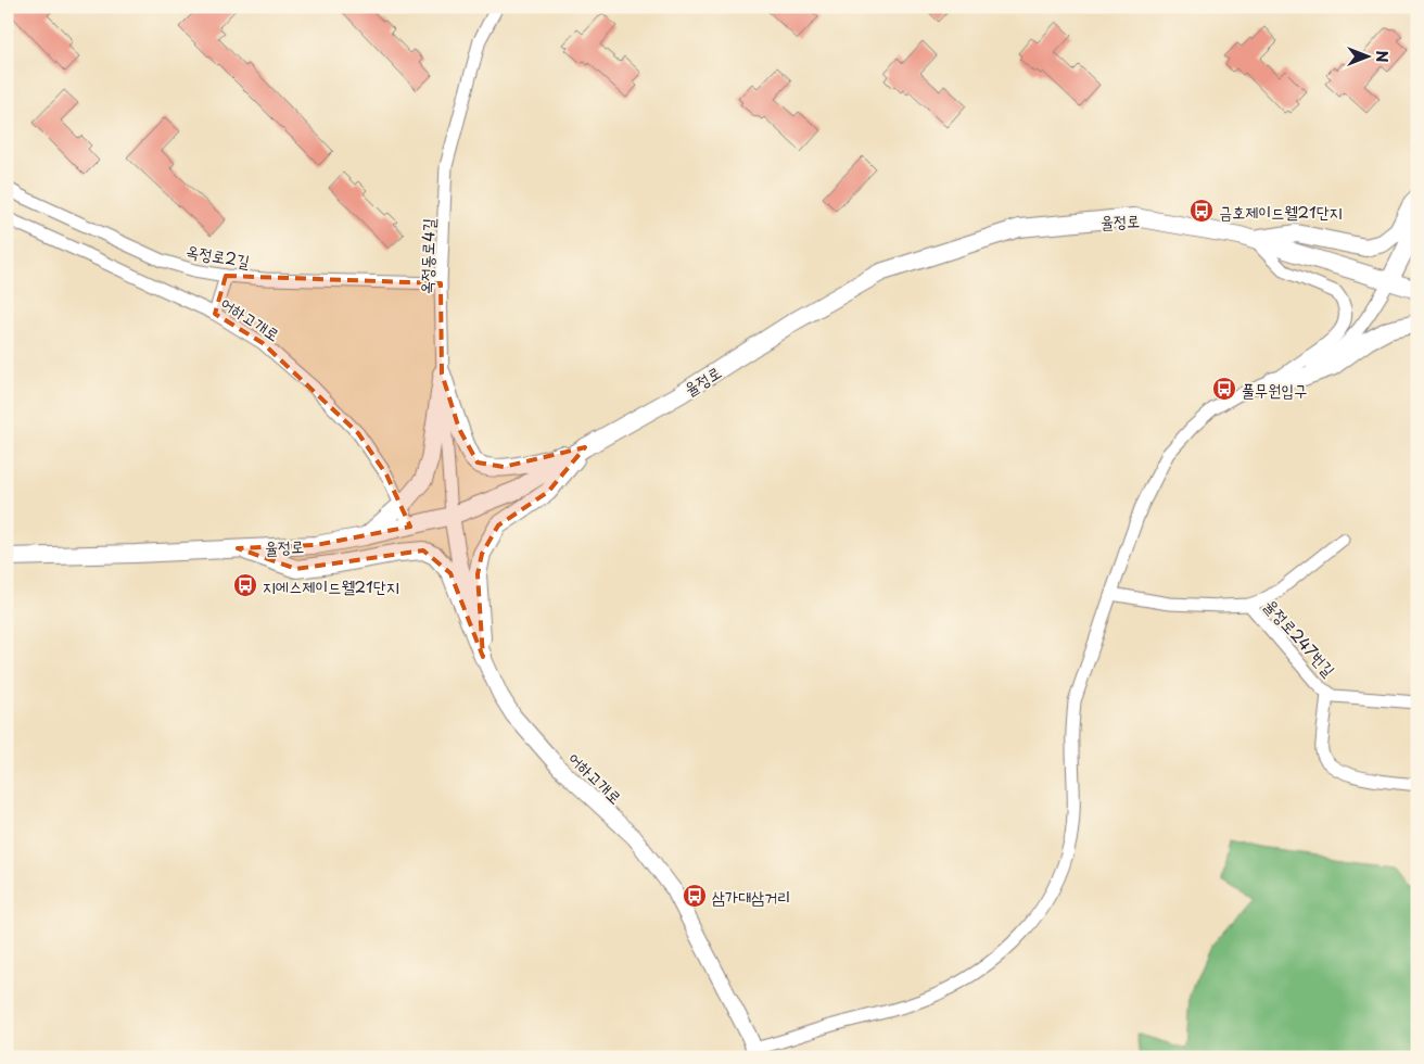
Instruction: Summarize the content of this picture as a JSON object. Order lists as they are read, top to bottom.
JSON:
{
  "streets": {
    "main road": ["율정로"],
    "street": [
      "옥정로2길",
      "옥정동로4길",
      "어하고개로",
      "율정로247번길"
    ]
  },
  "crossings": [
    ["율정로", "옥정동로4길"],
    ["율정로", "어하고개로"],
    ["옥정로2길", "옥정동로4길"],
    ["옥정동로4길", "어하고개로"]
  ],
  "places": {
    "bus stop": [
      "금호제이드웰21단지",
      "풀무원입구",
      "지에스제이드웰21단지",
      "삼가대삼거리"
    ]
  },
  "north": "right"
}
